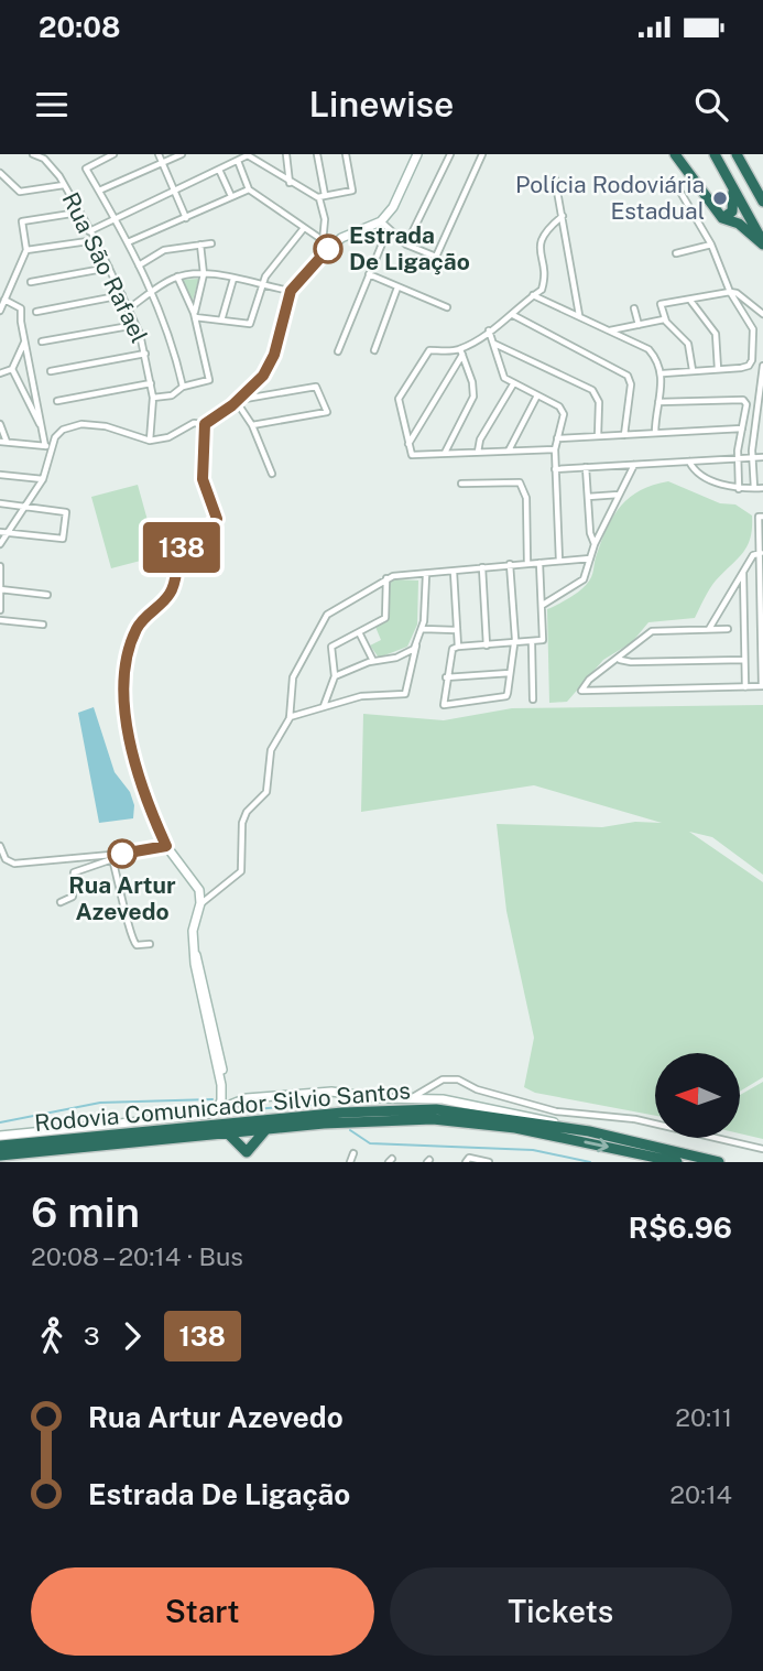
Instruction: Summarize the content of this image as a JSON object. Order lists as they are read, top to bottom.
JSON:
{
  "streets": {
    "highway": ["Rodovia Comunicador Silvio Santos"],
    "street": ["Rua São Rafael"]
  },
  "places": ["Polícia Rodoviária Estadual", "Estrada De Ligação", "Rua Artur Azevedo"],
  "lines": ["bus line 138"],
  "north": "left",
  "page": {
    "status": "20:08",
    "header": "Linewise",
    "on_map": "138",
    "heading": ["6 min", "20:08 – 20:14 · Bus", "R$6.96"],
    "legs": ["3", "138"],
    "list": [
      {
        "name": "Rua Artur Azevedo",
        "value": "20:11"
      },
      {
        "name": "Estrada De Ligação",
        "value": "20:14"
      }
    ],
    "buttons": ["Start", "Tickets"]
  }
}
